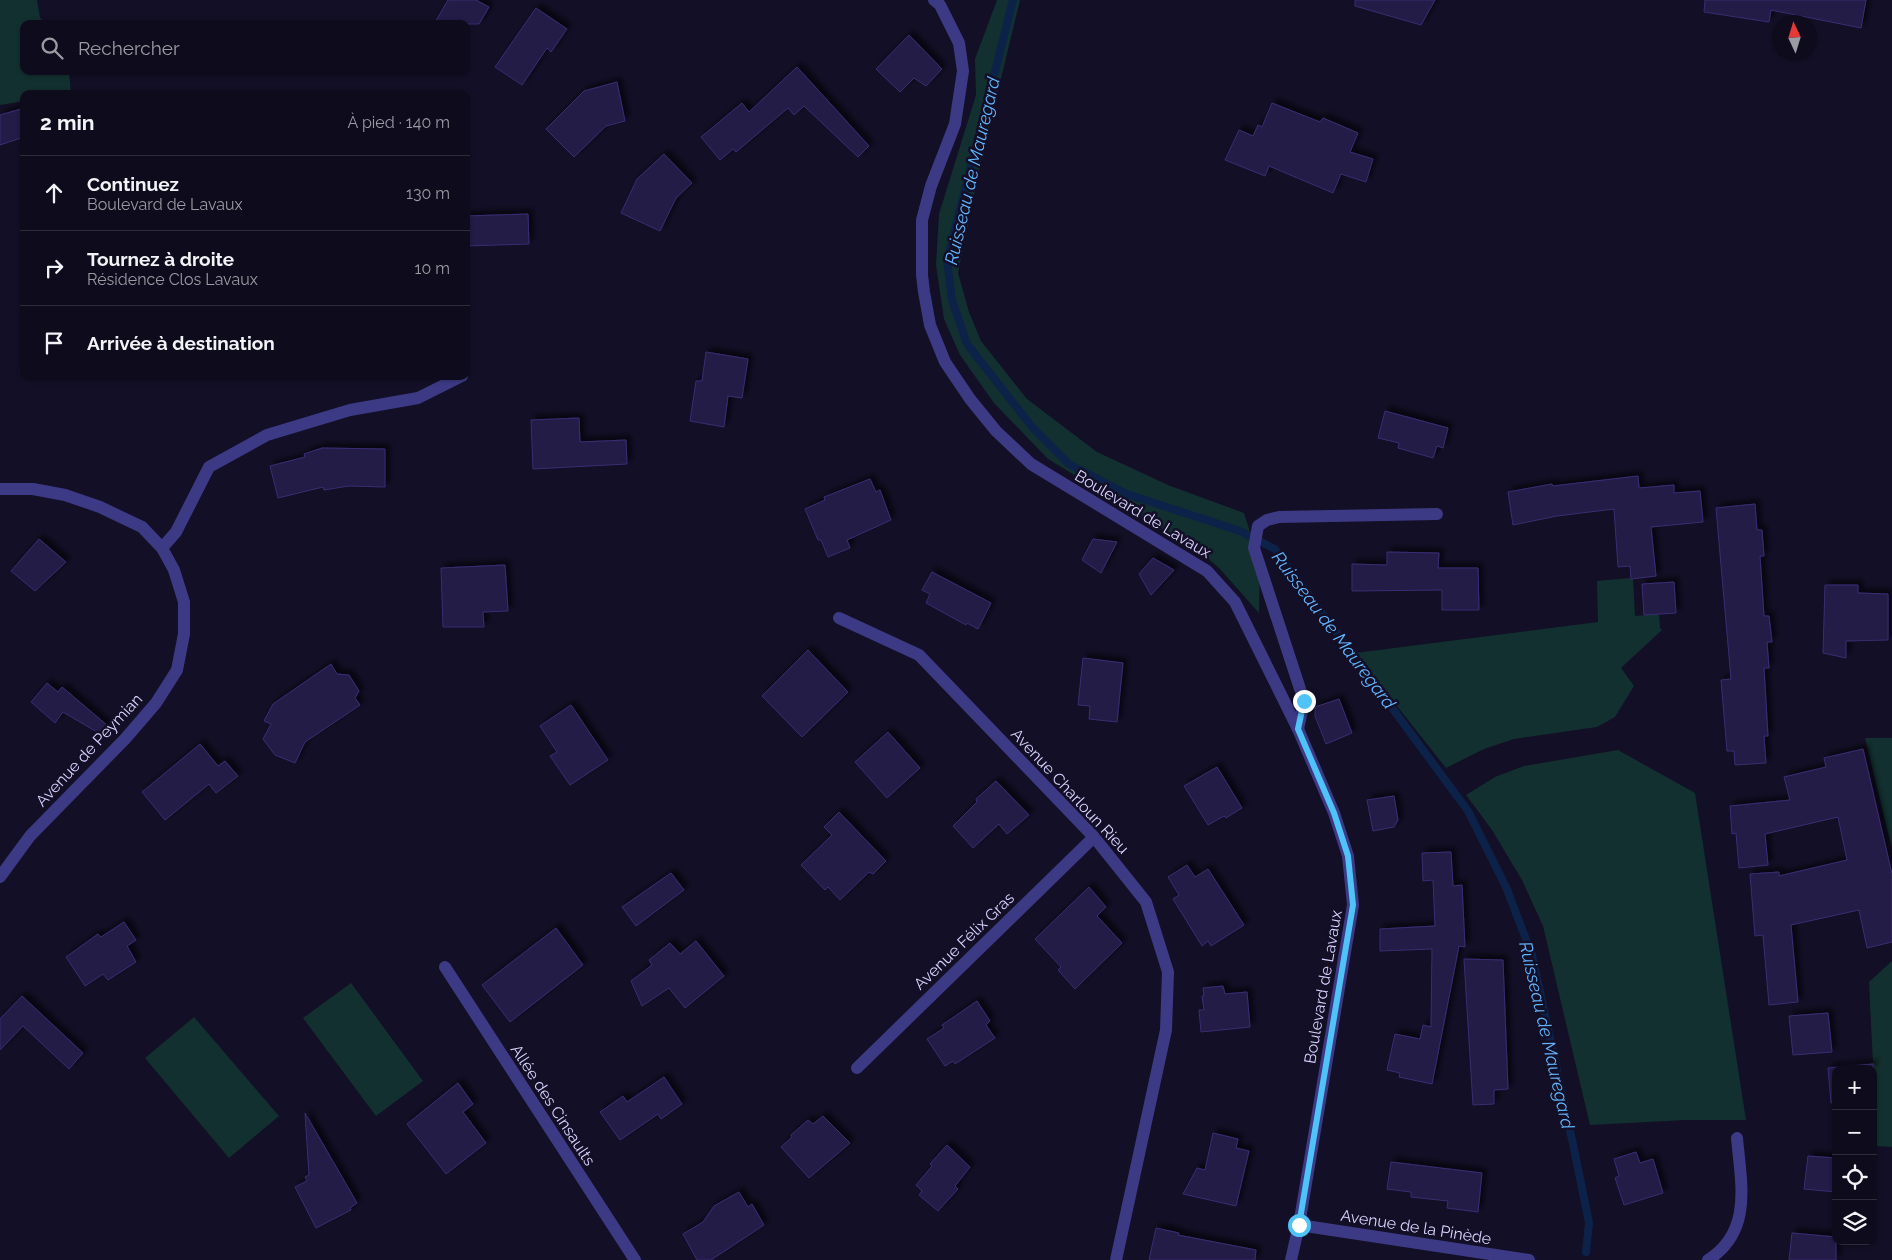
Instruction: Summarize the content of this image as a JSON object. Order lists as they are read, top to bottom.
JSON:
{
  "streets": {
    "street": [
      "Boulevard de Lavaux",
      "Avenue de Peymian",
      "Avenue Charloun Rieu",
      "Avenue Félix Gras",
      "Allée des Cinsaults",
      "Avenue de la Pinède"
    ]
  },
  "crossings": [
    ["Boulevard de Lavaux", "Avenue de la Pinède"],
    ["Avenue Charloun Rieu", "Avenue Félix Gras"]
  ],
  "water": ["Ruisseau de Mauregard"],
  "north": "top",
  "page": {
    "search": "Rechercher",
    "heading": ["2 min", "À pied · 140 m"],
    "list": [
      ["Continuez", "Boulevard de Lavaux", "130 m"],
      ["Tournez à droite", "Résidence Clos Lavaux", "10 m"],
      "Arrivée à destination"
    ],
    "map_buttons": ["+", "−"]
  }
}
